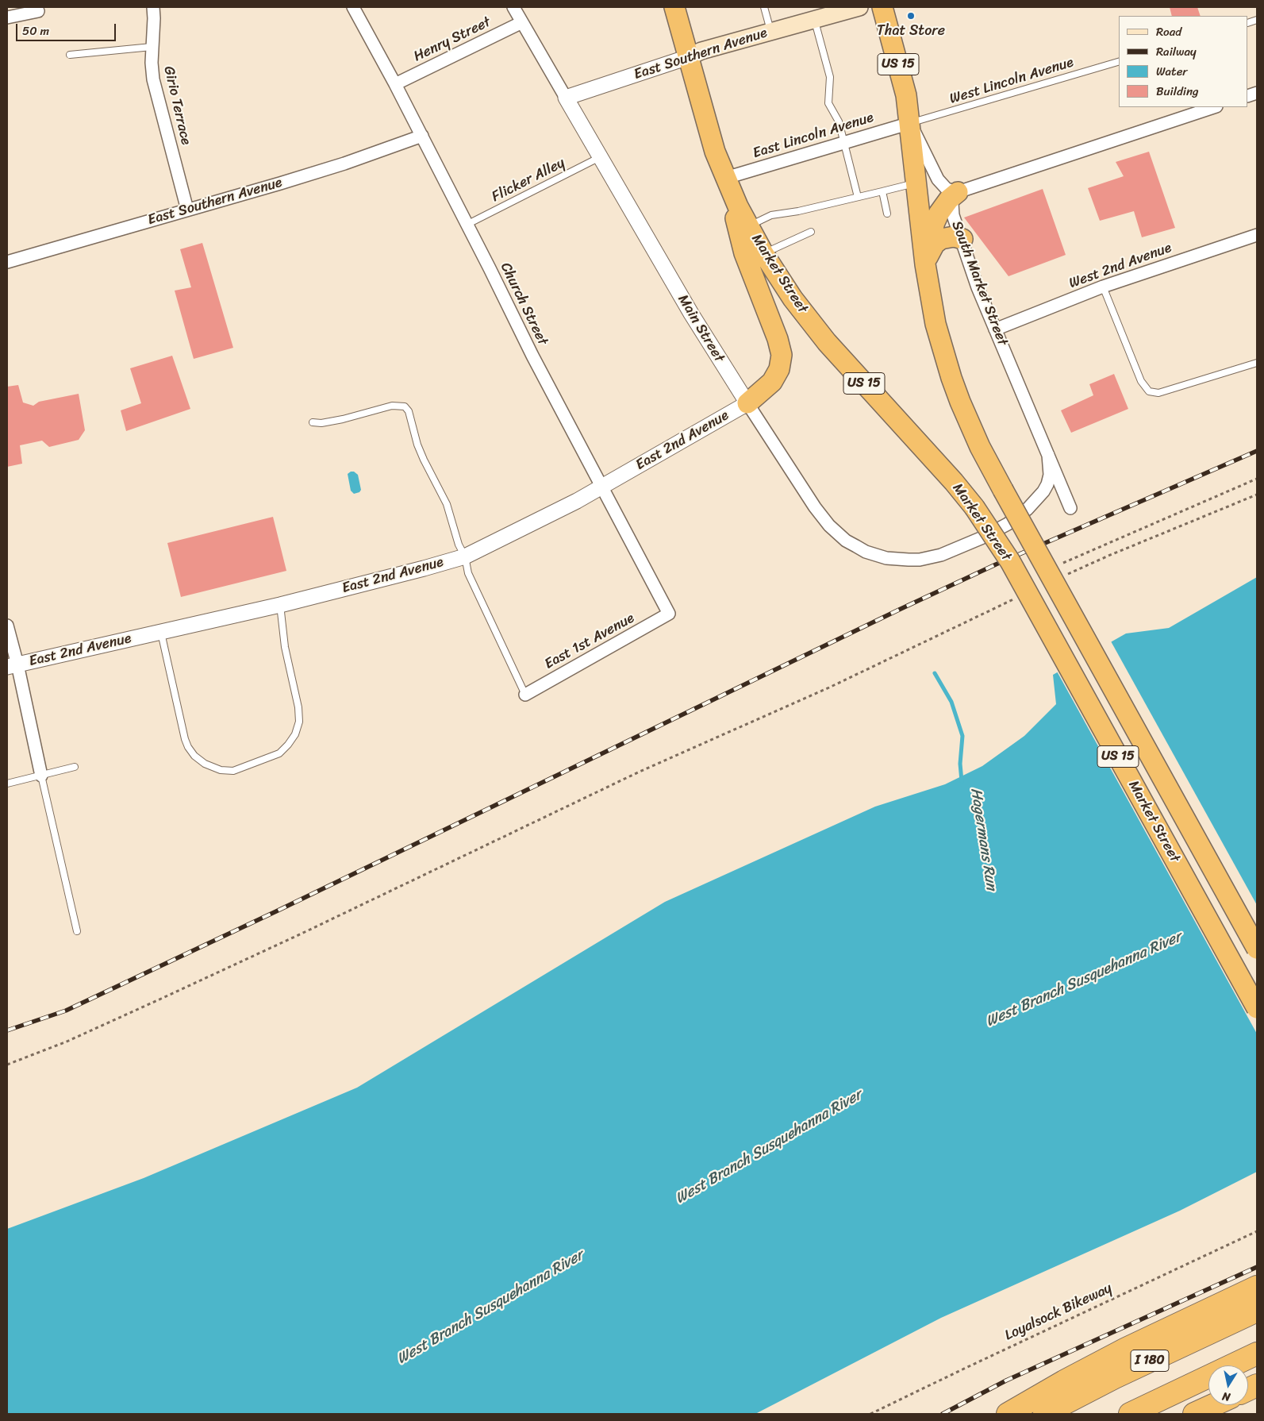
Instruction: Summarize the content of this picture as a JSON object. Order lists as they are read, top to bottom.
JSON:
{
  "streets": {
    "highway": ["US 15", "Market Street", "I 180"],
    "main road": ["East Southern Avenue"],
    "street": [
      "Henry Street",
      "Girio Terrace",
      "East Lincoln Avenue",
      "West 2nd Avenue",
      "South Market Street",
      "Church Street",
      "Main Street",
      "East 2nd Avenue",
      "East 1st Avenue"
    ],
    "lane": ["West Lincoln Avenue", "Flicker Alley"],
    "path": ["Loyalsock Bikeway"]
  },
  "crossings": [
    ["Henry Street", "Church Street"],
    ["Henry Street", "Main Street"],
    ["East Southern Avenue", "US 15"],
    ["East Southern Avenue", "Girio Terrace"],
    ["East Southern Avenue", "Market Street"],
    ["East Southern Avenue", "Church Street"],
    ["East Southern Avenue", "Main Street"],
    ["US 15", "West Lincoln Avenue"],
    ["US 15", "East Lincoln Avenue"],
    ["US 15", "Market Street"],
    ["West Lincoln Avenue", "East Lincoln Avenue"],
    ["West Lincoln Avenue", "Market Street"],
    ["East Lincoln Avenue", "Market Street"],
    ["Flicker Alley", "Church Street"],
    ["Flicker Alley", "Main Street"],
    ["West 2nd Avenue", "South Market Street"],
    ["South Market Street", "Main Street"],
    ["Church Street", "East 2nd Avenue"],
    ["Church Street", "East 1st Avenue"],
    ["Main Street", "East 2nd Avenue"]
  ],
  "water": ["Hagermans Run", "West Branch Susquehanna River"],
  "places": ["That Store"],
  "legend": [
    "Road",
    "Railway",
    "Water",
    "Building"
  ],
  "scale_bar": "50 m",
  "north": "bottom"
}
